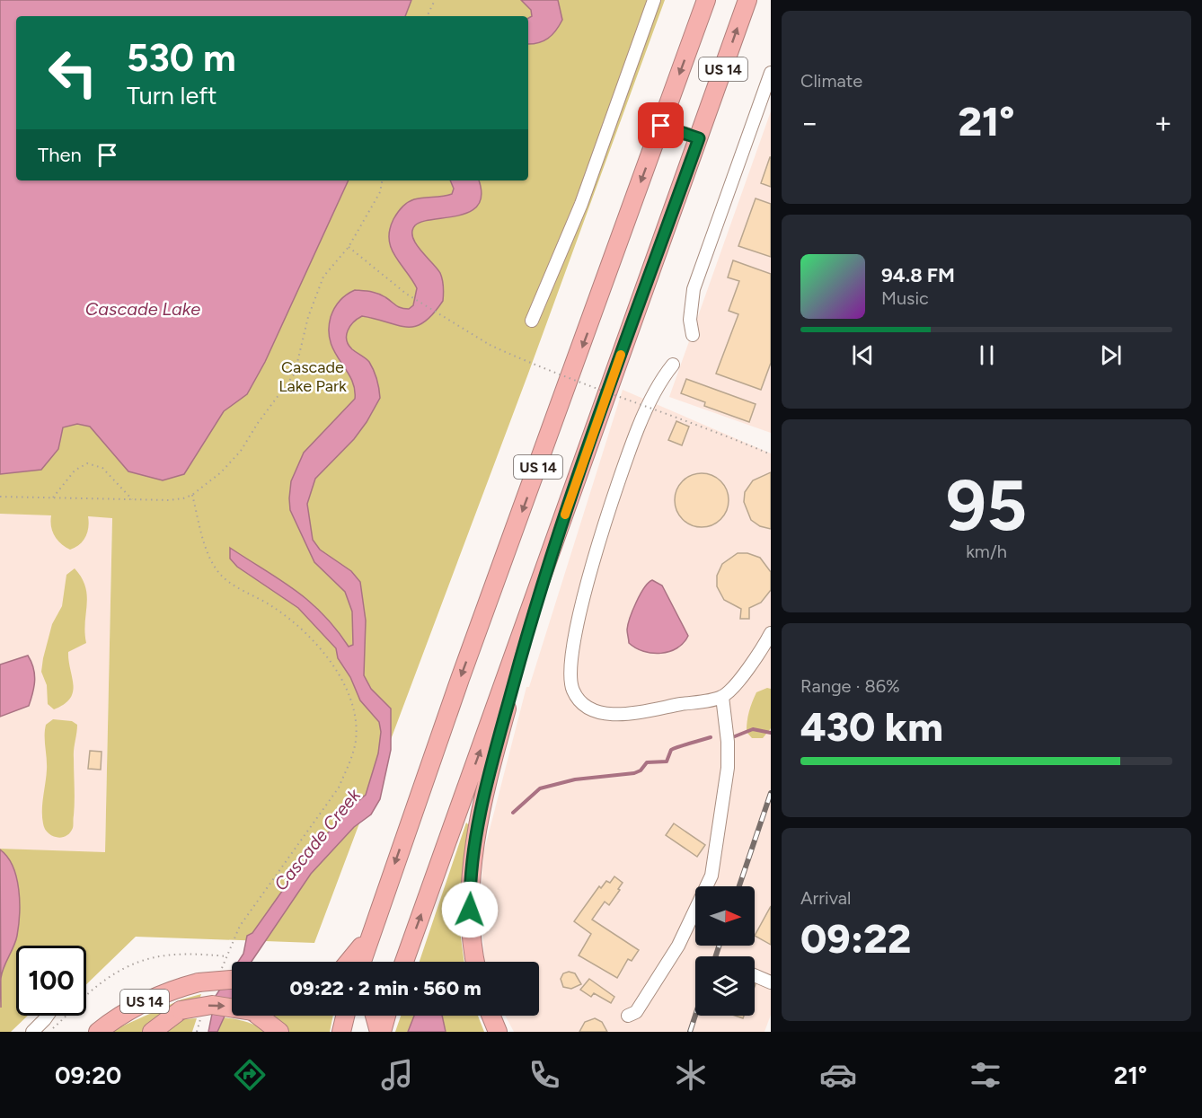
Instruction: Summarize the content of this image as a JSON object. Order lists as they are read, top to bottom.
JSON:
{
  "streets": {
    "highway": ["US 14"]
  },
  "water": ["Cascade Lake", "Cascade Creek"],
  "parks": ["Cascade Lake Park"],
  "north": "right",
  "page": {
    "tile": [
      "Climate",
      ["95", "km/h"],
      ["Range · 86%", "430 km"],
      ["Arrival", "09:22"]
    ],
    "turn": ["530 m", "Turn left"],
    "heat": ["−", "21°", "+"],
    "then": "Then",
    "song": ["94.8 FM", "Music"],
    "limit": "100",
    "trip": "09:22 · 2 min · 560 m",
    "tabs": ["09:20", "21°"]
  }
}
